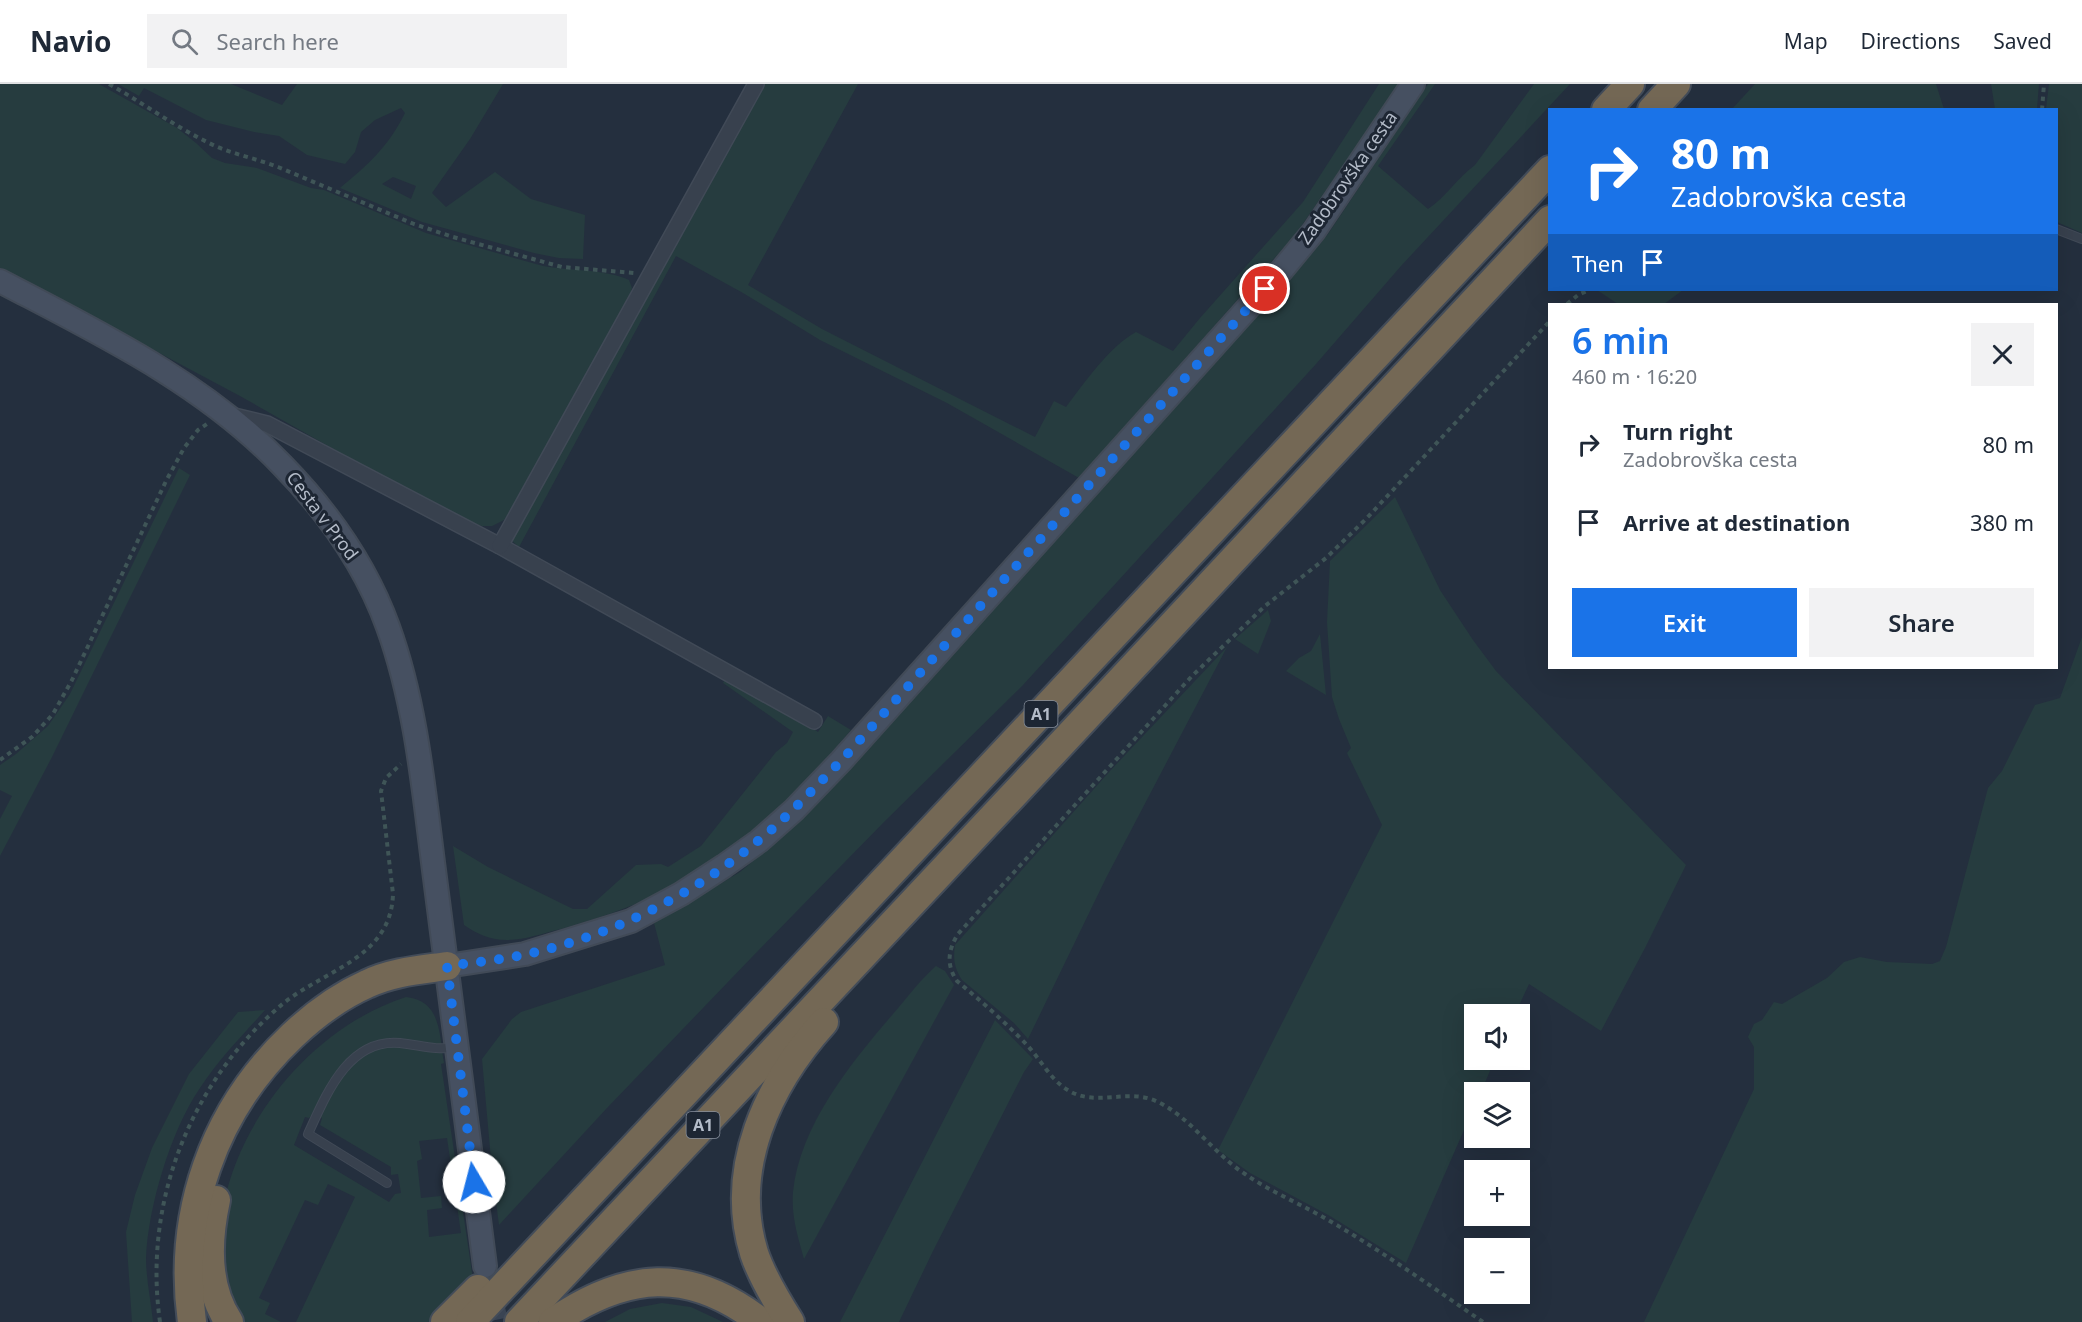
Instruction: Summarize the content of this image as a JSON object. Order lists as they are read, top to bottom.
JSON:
{
  "streets": {
    "highway": ["A1"],
    "main road": ["Zadobrovška cesta", "Cesta v Prod"]
  },
  "crossings": [
    ["Zadobrovška cesta", "Cesta v Prod"]
  ],
  "page": {
    "header": "Navio",
    "search": "Search here",
    "nav": ["Map", "Directions", "Saved"],
    "turn": ["80 m", "Zadobrovška cesta"],
    "then": "Then",
    "heading": ["6 min", "460 m · 16:20"],
    "list": [
      {
        "name": "Turn right",
        "note": "Zadobrovška cesta",
        "value": "80 m"
      },
      {
        "name": "Arrive at destination",
        "value": "380 m"
      }
    ],
    "buttons": ["Exit", "Share"],
    "map_buttons": ["+", "−"]
  }
}
